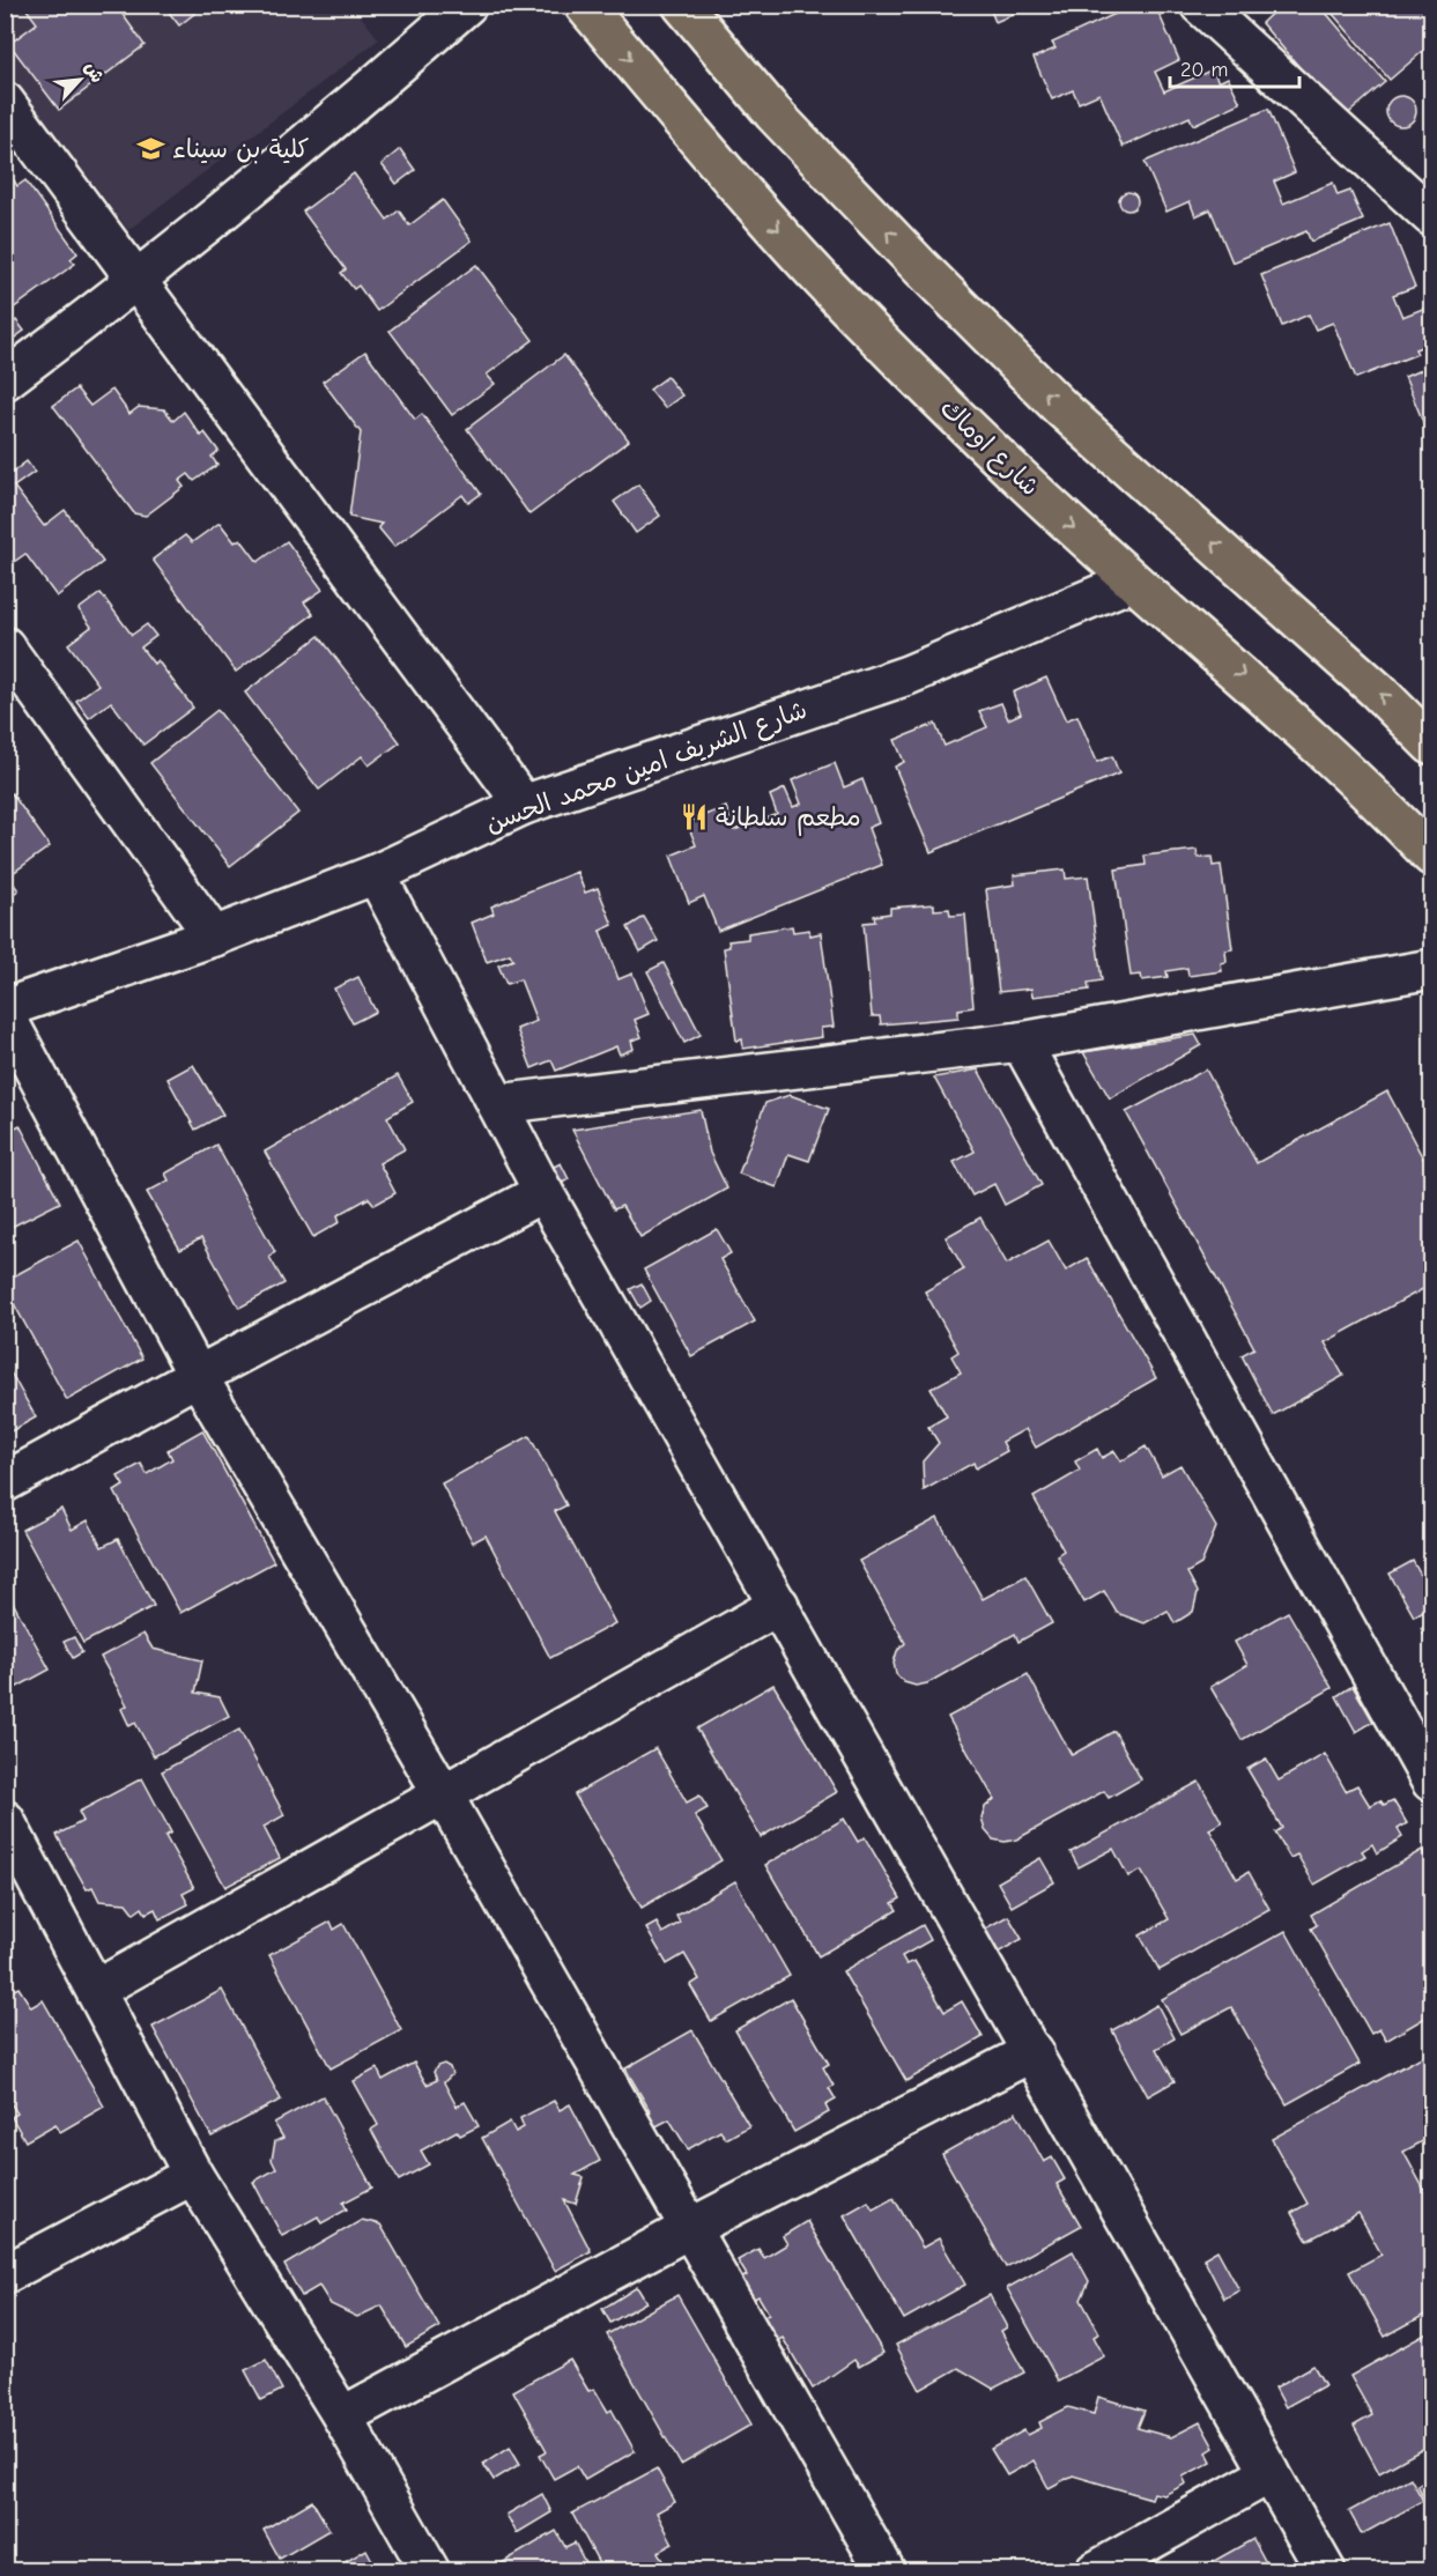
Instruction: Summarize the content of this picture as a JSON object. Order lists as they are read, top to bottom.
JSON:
{
  "streets": {
    "main road": ["شارع اوماك"],
    "street": ["شارع الشريف امين محمد الحسن"]
  },
  "crossings": [
    ["شارع اوماك", "شارع الشريف امين محمد الحسن"]
  ],
  "places": {
    "school or university": ["كلية بن سيناء"],
    "restaurant": ["مطعم سلطانة"]
  },
  "scale_bar": "20 m",
  "north": "top right"
}
